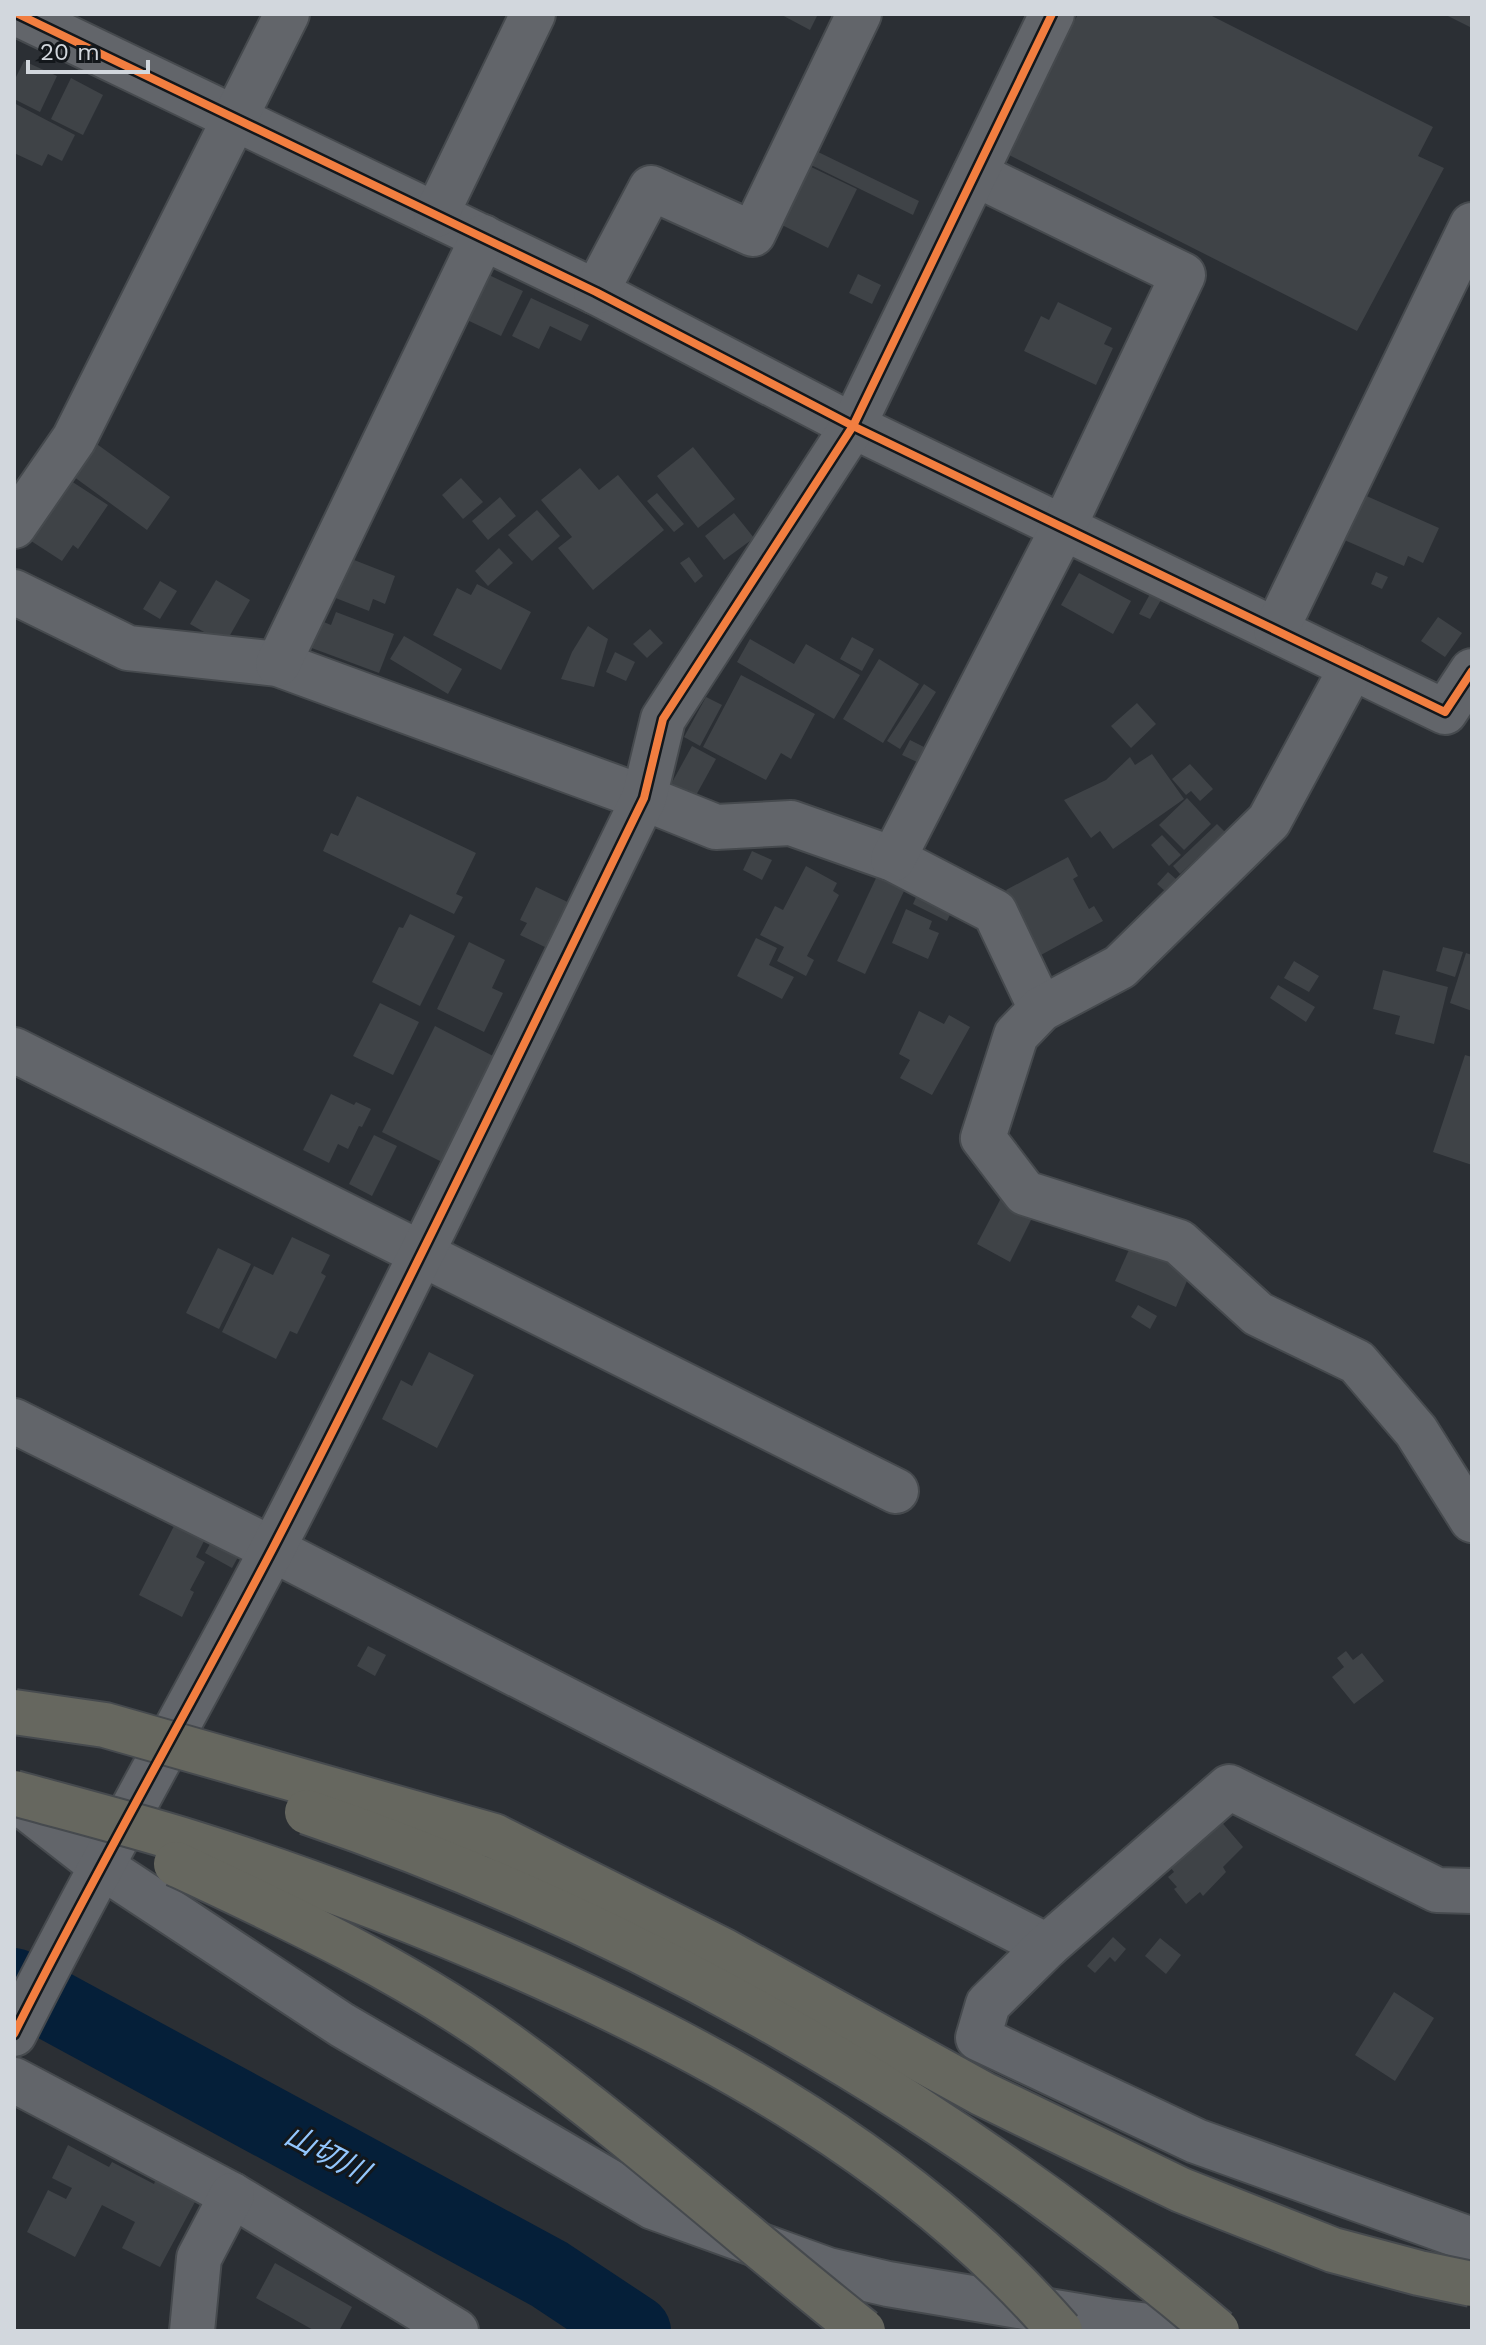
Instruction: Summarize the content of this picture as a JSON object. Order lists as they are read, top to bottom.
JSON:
{
  "water": ["山切川"],
  "scale_bar": "20 m"
}
